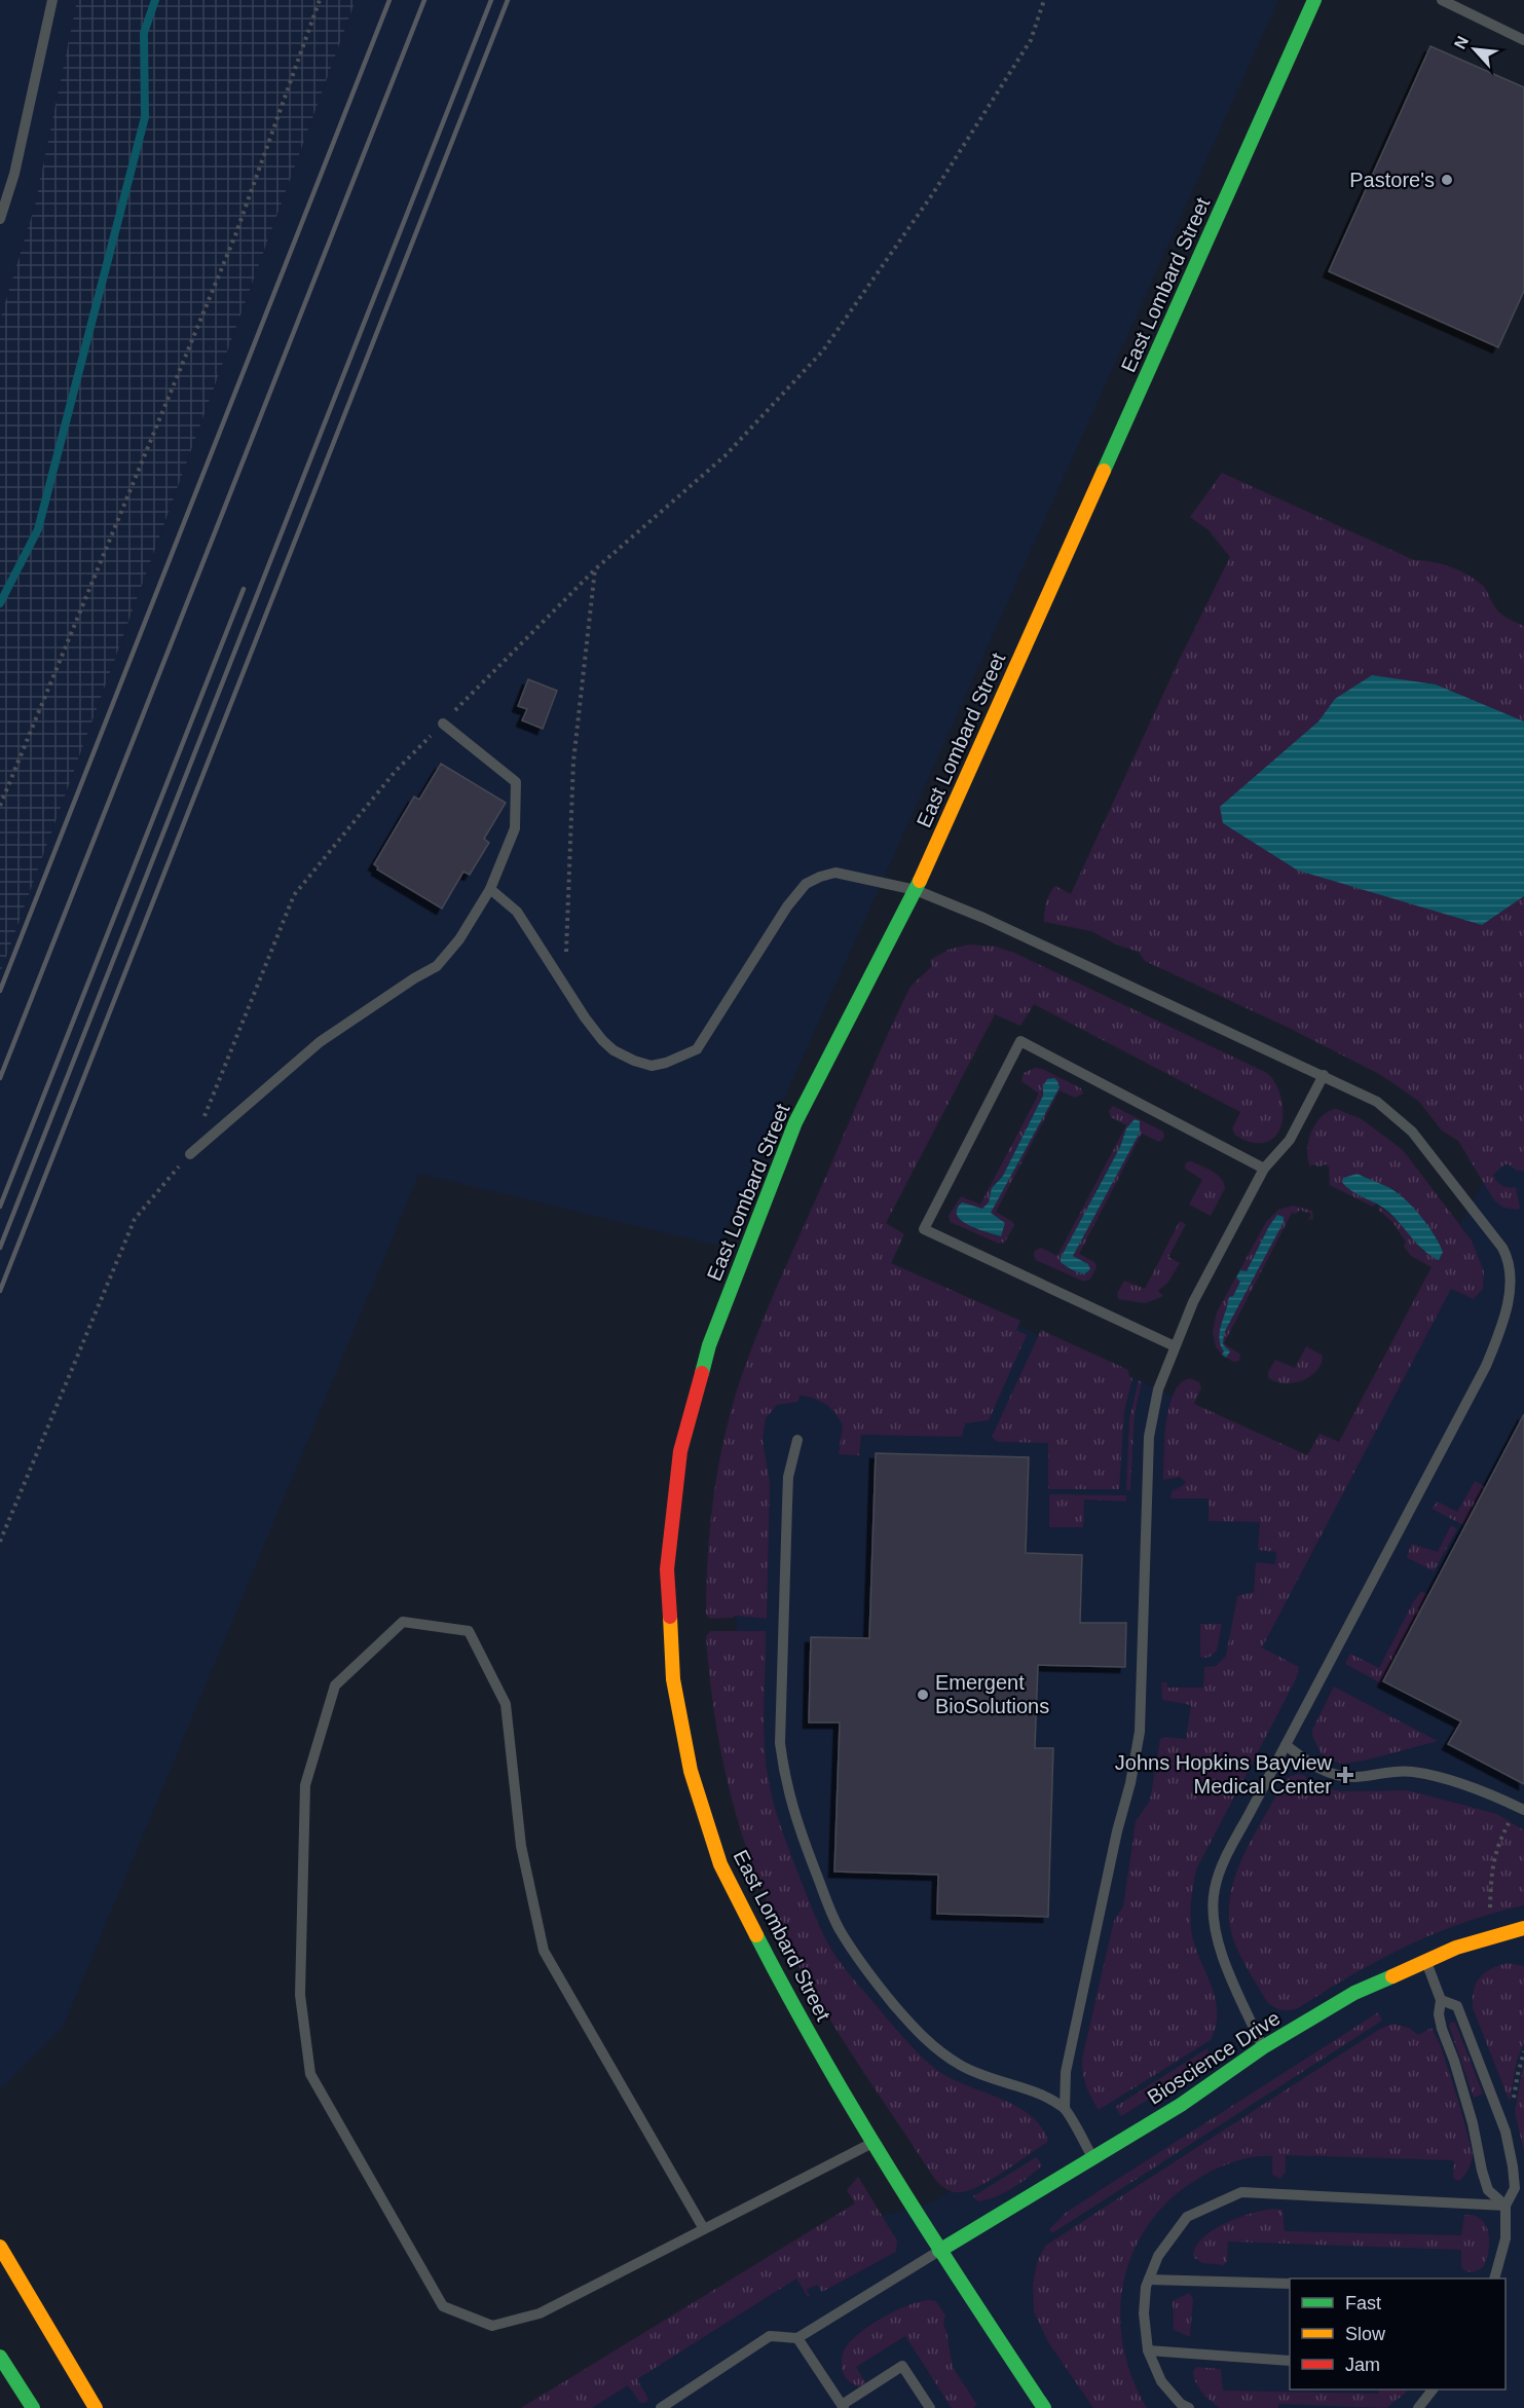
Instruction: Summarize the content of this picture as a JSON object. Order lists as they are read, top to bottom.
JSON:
{
  "streets": {
    "main road": ["East Lombard Street", "Bioscience Drive"]
  },
  "crossings": [
    ["East Lombard Street", "Bioscience Drive"]
  ],
  "places": {
    "other": ["Pastore's", "Emergent BioSolutions"],
    "health": ["Johns Hopkins Bayview Medical Center"]
  },
  "legend": ["Fast", "Slow", "Jam"],
  "north": "top left"
}
